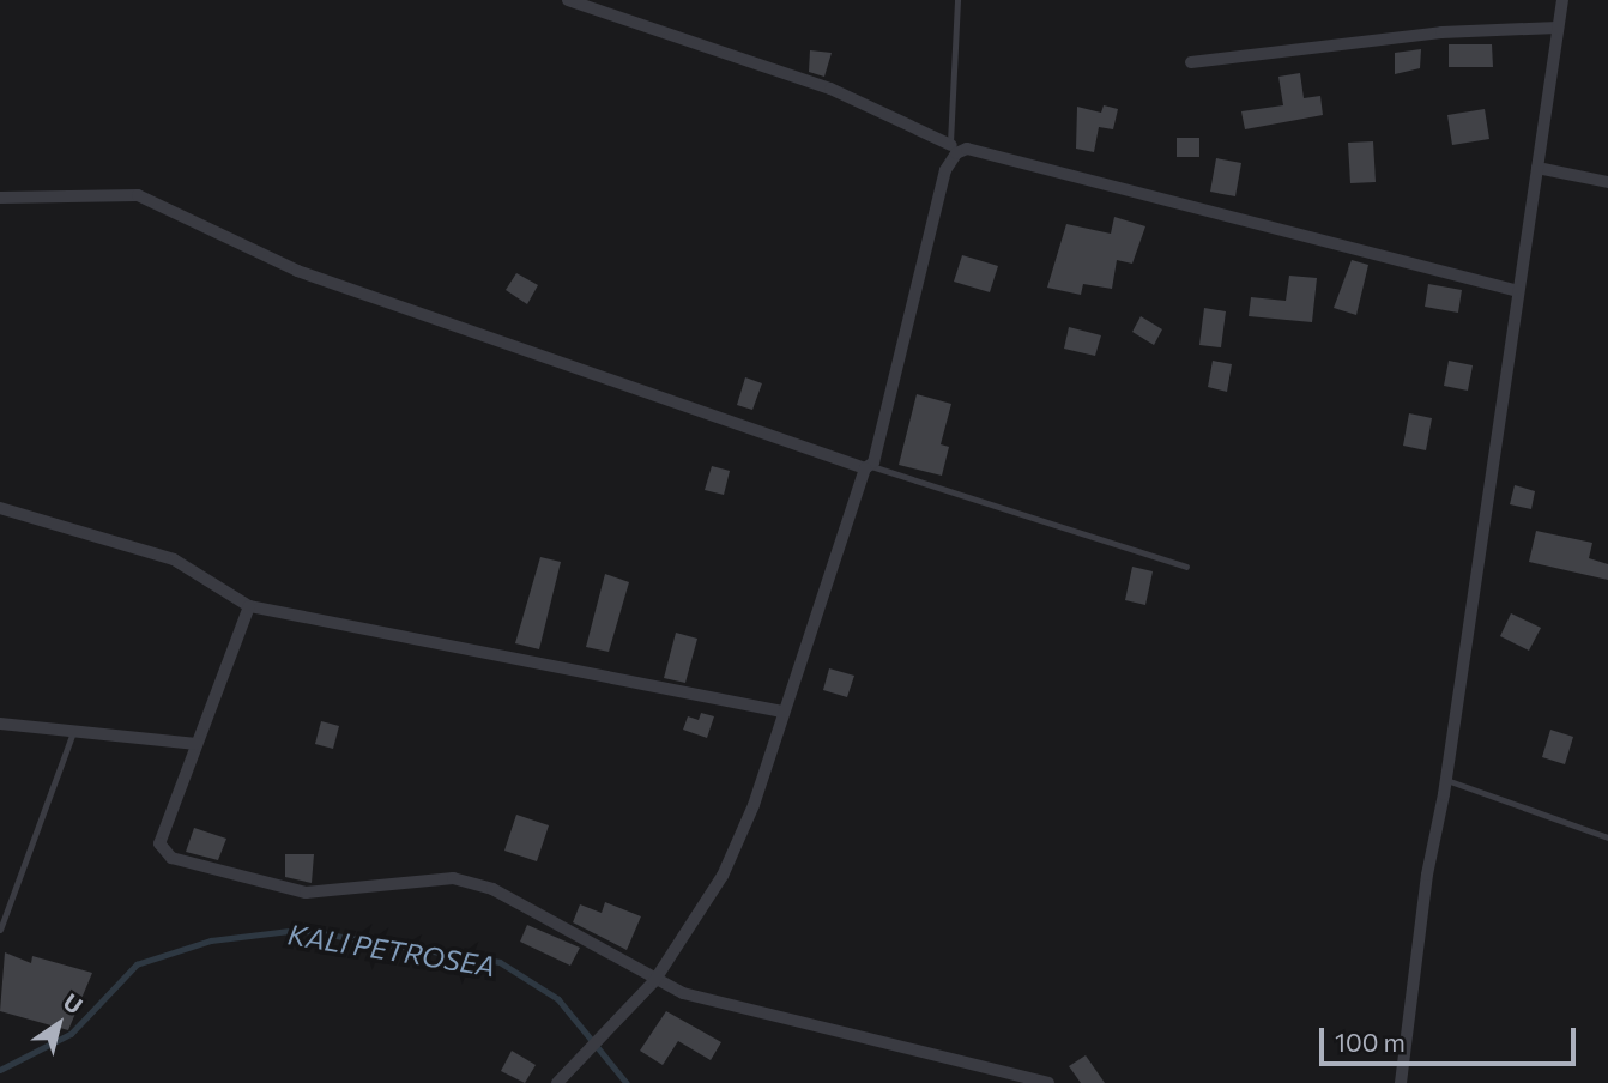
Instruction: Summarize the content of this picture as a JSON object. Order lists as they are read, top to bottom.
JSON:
{
  "water": ["KALI PETROSEA"],
  "scale_bar": "100 m",
  "north": "top right"
}
